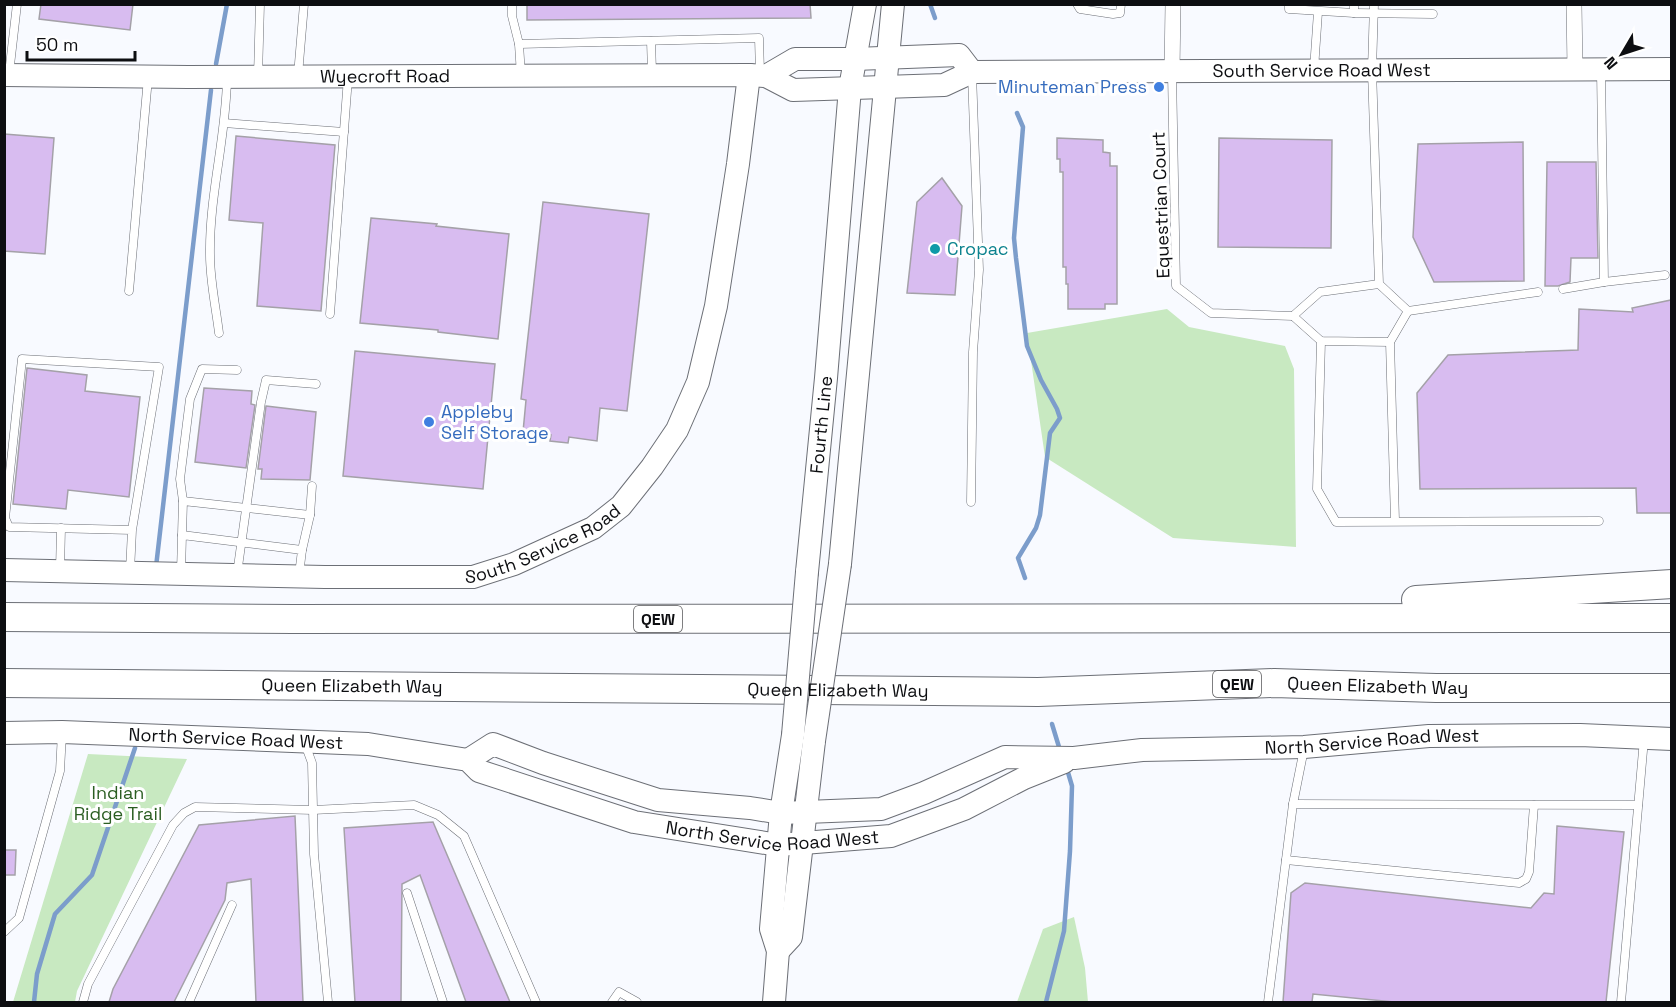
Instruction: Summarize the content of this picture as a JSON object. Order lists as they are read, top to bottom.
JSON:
{
  "streets": {
    "highway": ["QEW", "Queen Elizabeth Way"],
    "street": [
      "South Service Road West",
      "Wyecroft Road",
      "Fourth Line",
      "South Service Road",
      "North Service Road West"
    ],
    "lane": ["Equestrian Court"]
  },
  "crossings": [
    ["South Service Road West", "Wyecroft Road"],
    ["South Service Road West", "Equestrian Court"],
    ["South Service Road West", "Fourth Line"],
    ["Wyecroft Road", "Fourth Line"],
    ["Wyecroft Road", "South Service Road"],
    ["Fourth Line", "North Service Road West"]
  ],
  "parks": ["Indian Ridge Trail"],
  "places": ["Minuteman Press", "Cropac", "Appleby Self Storage"],
  "scale_bar": "50 m",
  "north": "bottom left"
}
